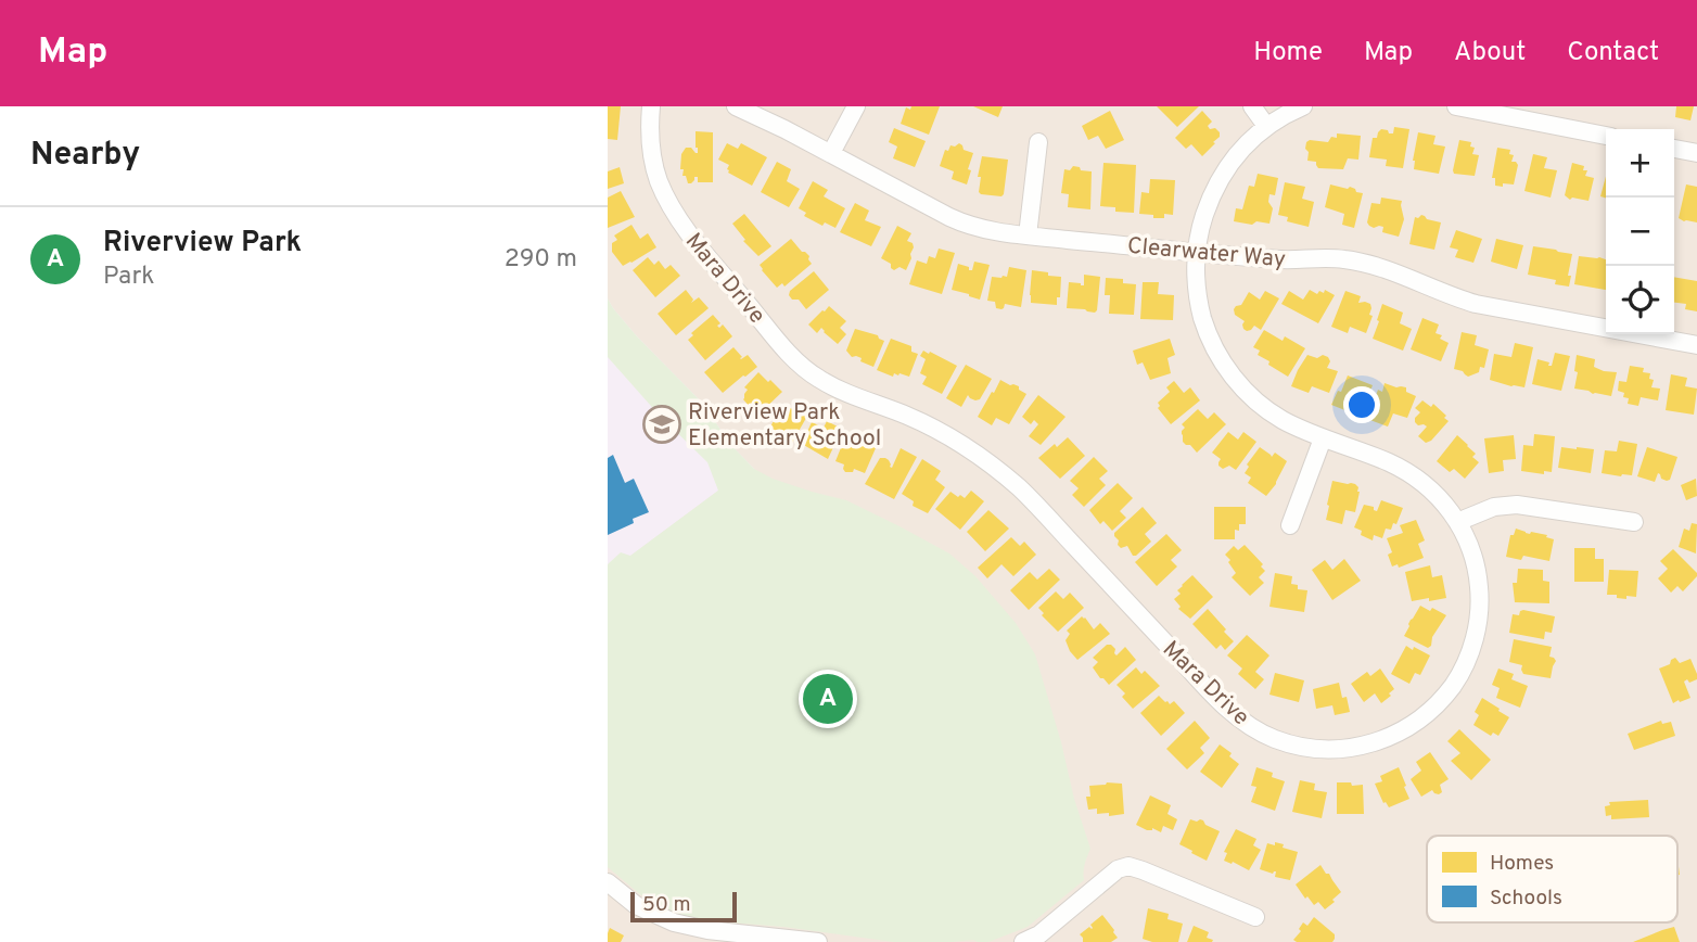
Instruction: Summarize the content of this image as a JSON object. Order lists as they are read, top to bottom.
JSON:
{
  "streets": {
    "street": ["Clearwater Way", "Mara Drive"]
  },
  "crossings": [
    ["Clearwater Way", "Mara Drive"]
  ],
  "places": {
    "school or university": ["Riverview Park Elementary School"]
  },
  "legend": ["Homes", "Schools"],
  "scale_bar": "50 m",
  "page": {
    "header": "Map",
    "nav": [
      "Home",
      "Map",
      "About",
      "Contact"
    ],
    "heading": "Nearby",
    "map_buttons": ["+", "−"],
    "list": [
      {
        "mark": "A",
        "name": "Riverview Park",
        "note": "Park",
        "value": "290 m"
      }
    ],
    "pins": "A",
    "scale": "50 m"
  }
}
